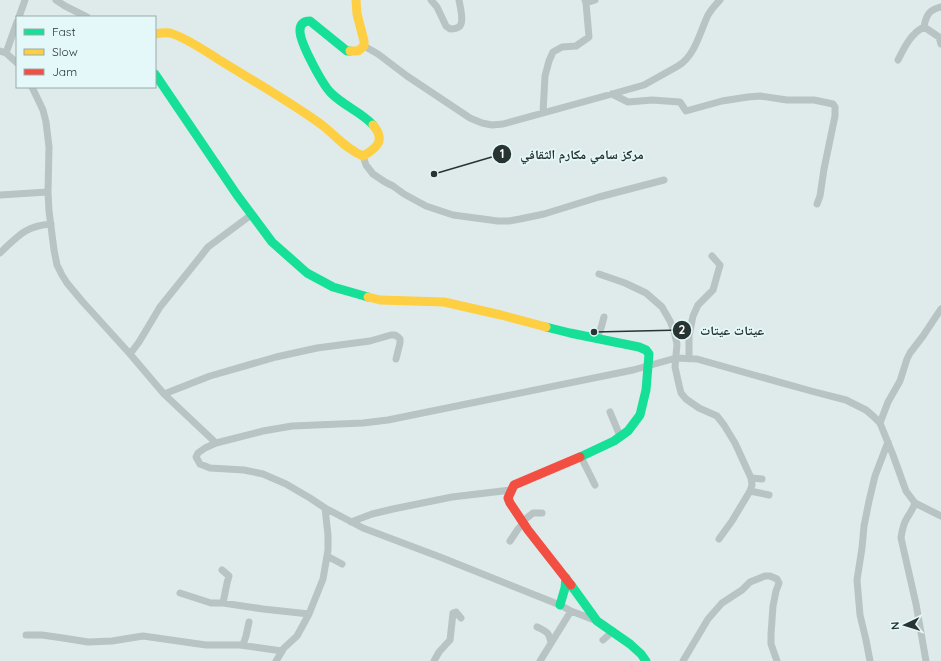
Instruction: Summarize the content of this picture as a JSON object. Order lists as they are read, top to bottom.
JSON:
{
  "places": ["مركز سامي مكارم الثقافي", "عيتات عيتات"],
  "legend": ["Fast", "Slow", "Jam"],
  "north": "left"
}
